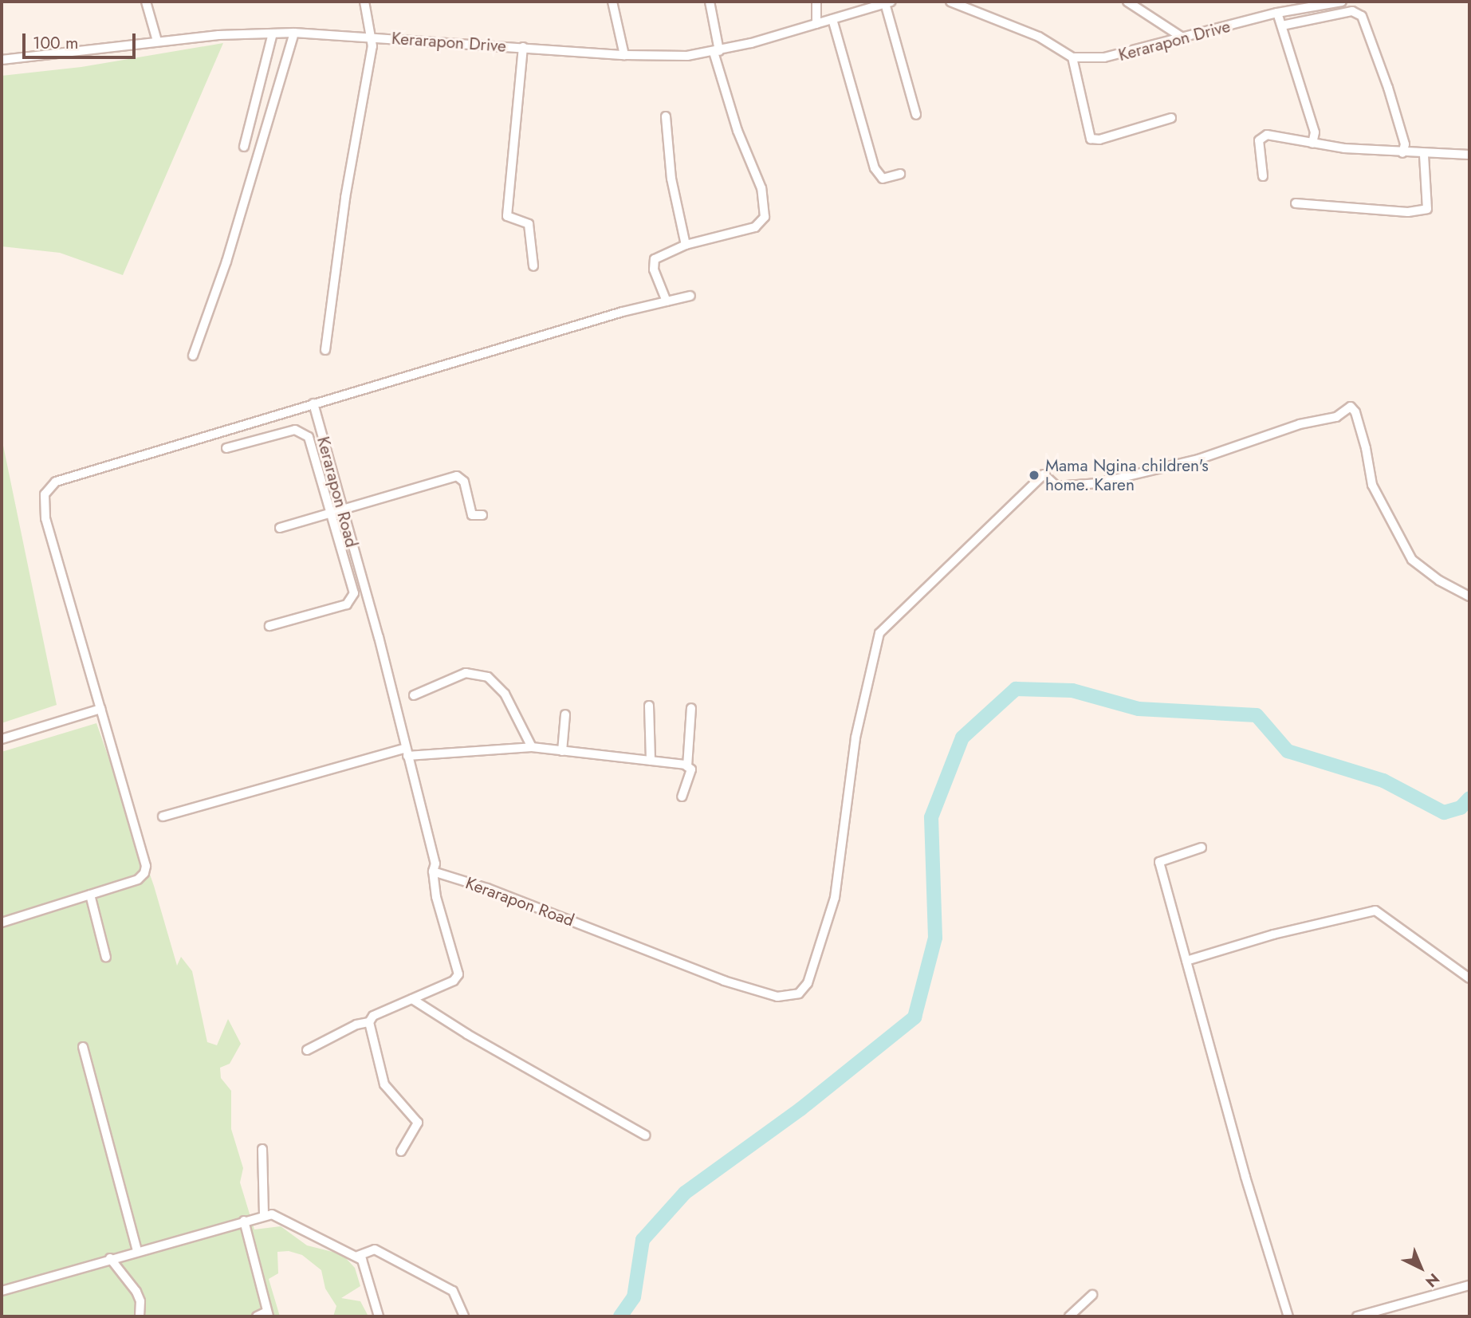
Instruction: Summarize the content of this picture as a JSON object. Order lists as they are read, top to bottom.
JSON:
{
  "streets": {
    "street": ["Kerarapon Drive", "Kerarapon Road"]
  },
  "places": ["Mama Ngina children's home. Karen"],
  "scale_bar": "100 m",
  "north": "bottom right"
}
